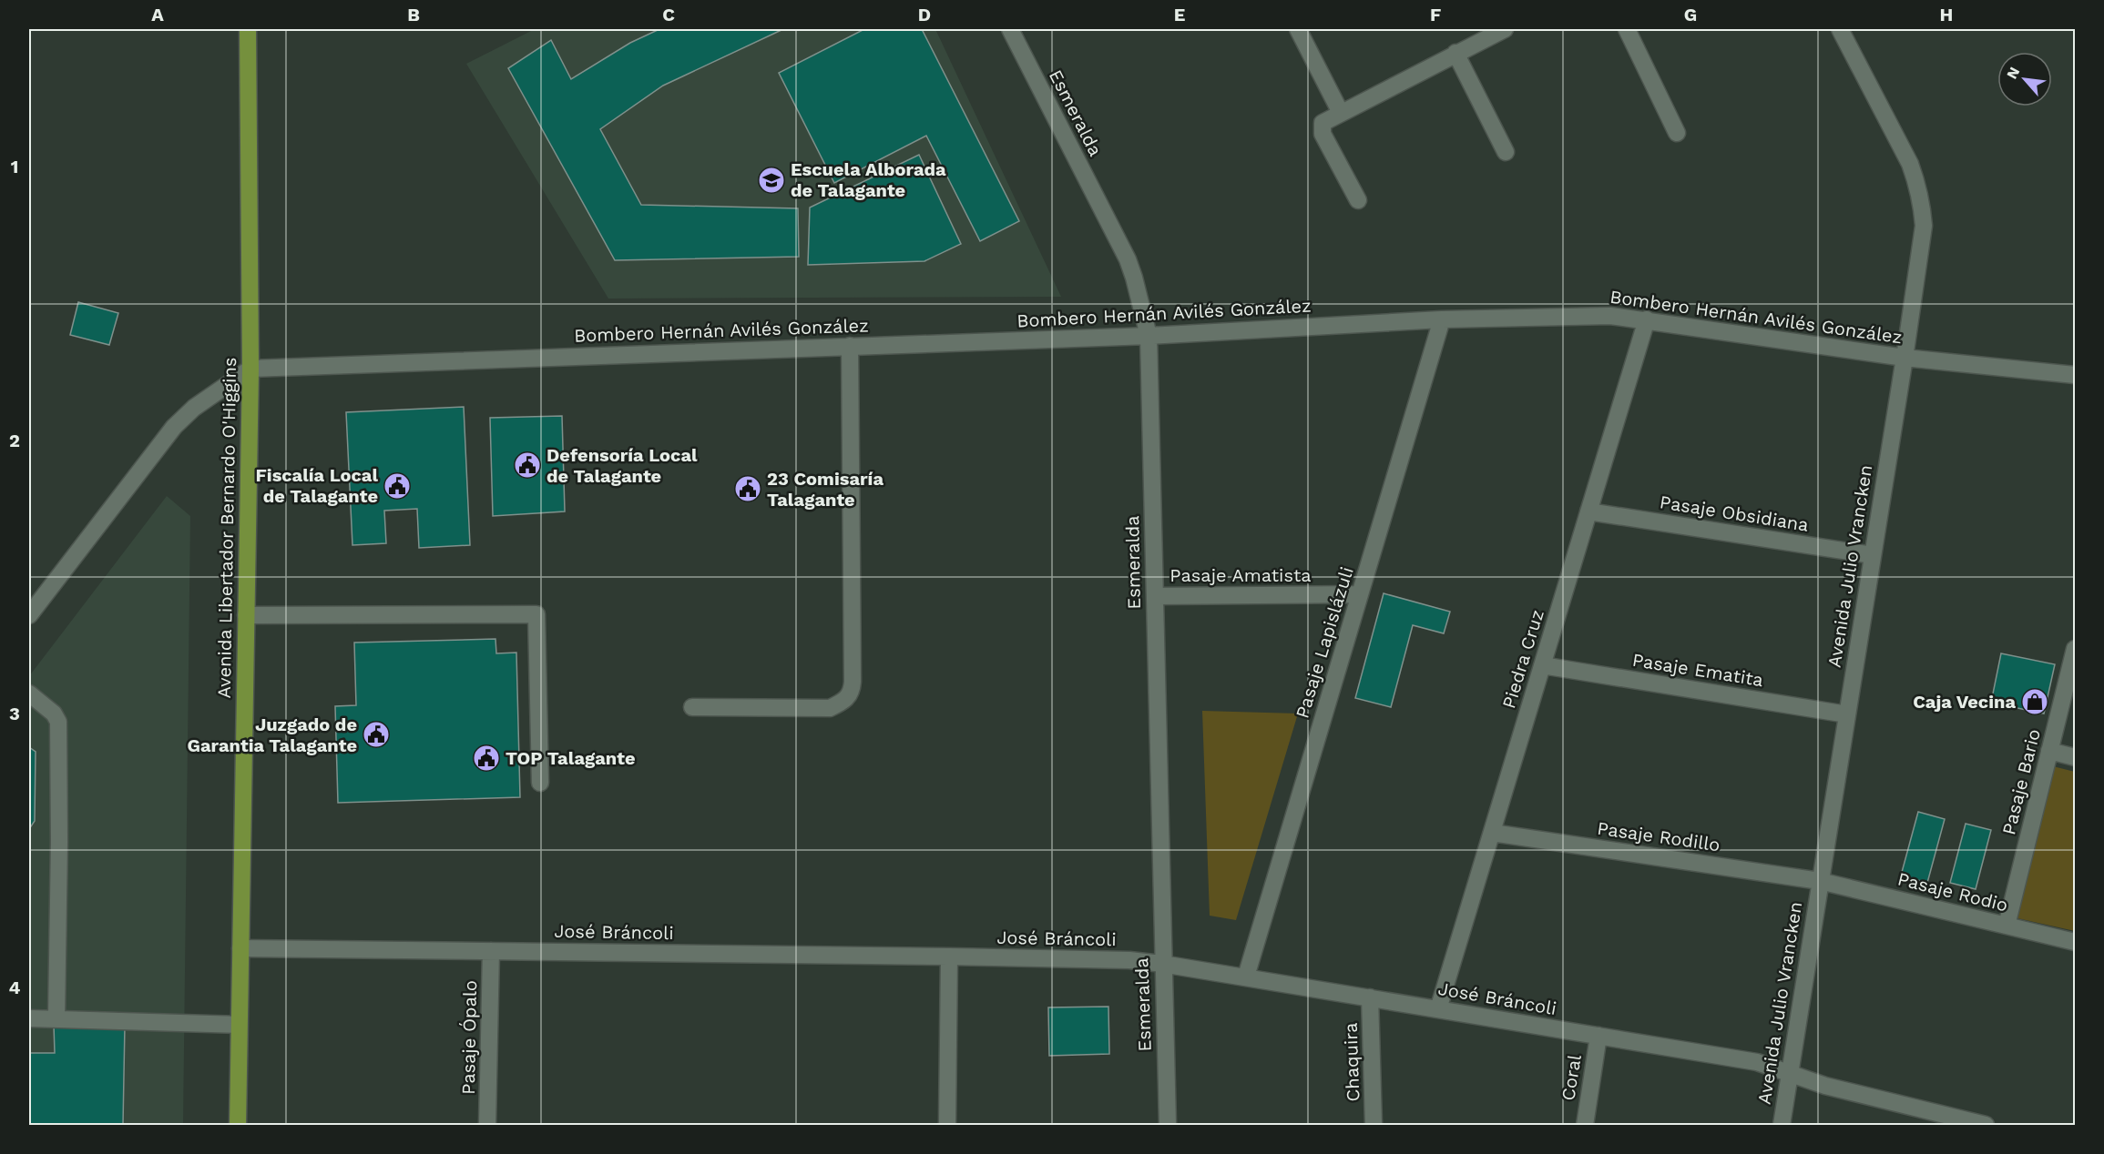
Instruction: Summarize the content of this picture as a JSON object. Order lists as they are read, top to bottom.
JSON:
{
  "streets": {
    "main road": ["Avenida Libertador Bernardo O'Higgins"],
    "street": [
      "Esmeralda",
      "Bombero Hernán Avilés González",
      "Pasaje Obsidiana",
      "Avenida Julio Vrancken",
      "Pasaje Amatista",
      "Pasaje Lapislázuli",
      "Piedra Cruz",
      "Pasaje Ematita",
      "Pasaje Bario",
      "Pasaje Rodillo",
      "Pasaje Rodio",
      "José Bráncoli",
      "Pasaje Ópalo",
      "Chaquira",
      "Coral"
    ]
  },
  "crossings": [
    ["Esmeralda", "Bombero Hernán Avilés González"],
    ["Esmeralda", "Pasaje Amatista"],
    ["Esmeralda", "José Bráncoli"],
    ["Bombero Hernán Avilés González", "Avenida Libertador Bernardo O'Higgins"],
    ["Bombero Hernán Avilés González", "Avenida Julio Vrancken"],
    ["Bombero Hernán Avilés González", "Pasaje Lapislázuli"],
    ["Bombero Hernán Avilés González", "Piedra Cruz"],
    ["Pasaje Obsidiana", "Avenida Julio Vrancken"],
    ["Pasaje Obsidiana", "Piedra Cruz"],
    ["Avenida Libertador Bernardo O'Higgins", "José Bráncoli"],
    ["Avenida Julio Vrancken", "Pasaje Ematita"],
    ["Avenida Julio Vrancken", "Pasaje Rodillo"],
    ["Avenida Julio Vrancken", "Pasaje Rodio"],
    ["Avenida Julio Vrancken", "José Bráncoli"],
    ["Pasaje Amatista", "Pasaje Lapislázuli"],
    ["Pasaje Lapislázuli", "José Bráncoli"],
    ["Piedra Cruz", "Pasaje Ematita"],
    ["Piedra Cruz", "Pasaje Rodillo"],
    ["Piedra Cruz", "José Bráncoli"],
    ["Pasaje Bario", "Pasaje Rodio"],
    ["Pasaje Rodillo", "Pasaje Rodio"],
    ["José Bráncoli", "Pasaje Ópalo"],
    ["José Bráncoli", "Chaquira"],
    ["José Bráncoli", "Coral"]
  ],
  "places": {
    "school or university": ["Escuela Alborada de Talagante"],
    "public building": [
      "Defensoría Local de Talagante",
      "Fiscalía Local de Talagante",
      "23 Comisaría Talagante",
      "Juzgado de Garantia Talagante",
      "TOP Talagante"
    ],
    "shop": ["Caja Vecina"]
  },
  "north": "top left",
  "grid": {
    "columns": [
      "A",
      "B",
      "C",
      "D",
      "E",
      "F",
      "G",
      "H"
    ],
    "rows": [
      "1",
      "2",
      "3",
      "4"
    ]
  }
}
